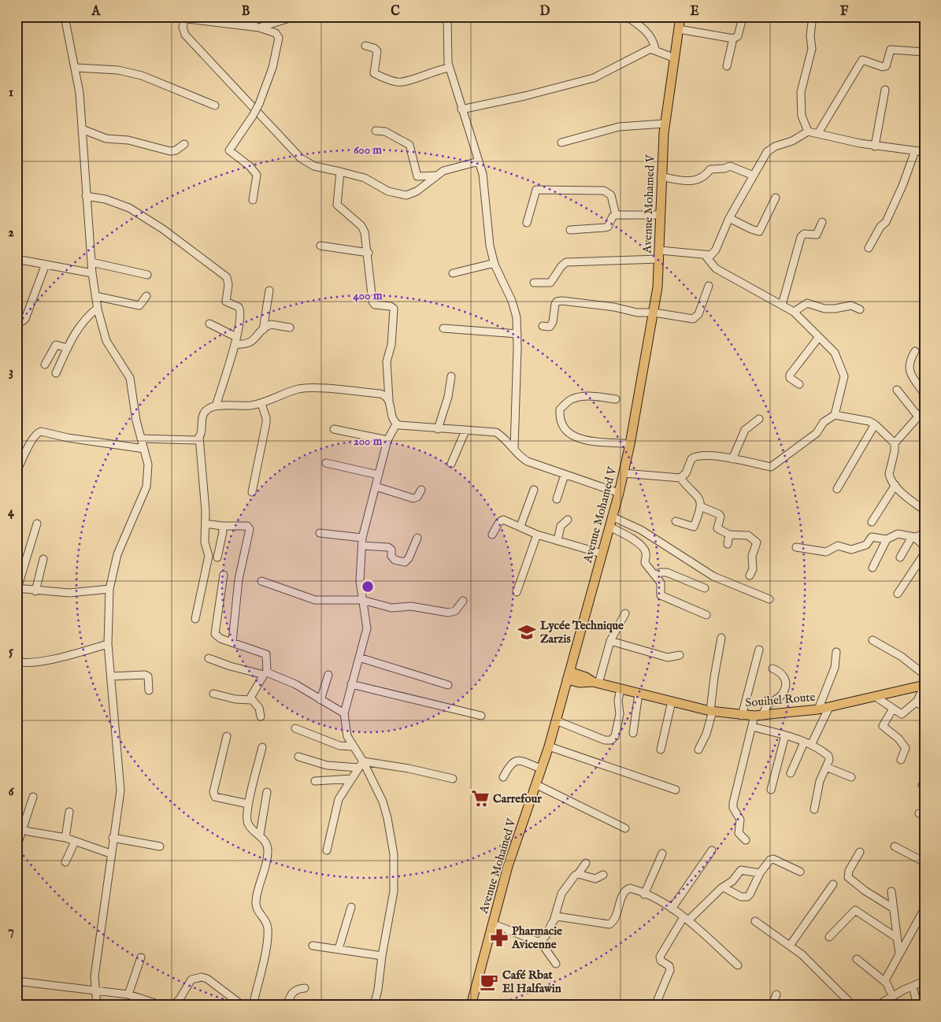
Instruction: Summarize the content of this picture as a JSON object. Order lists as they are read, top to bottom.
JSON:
{
  "streets": {
    "main road": ["Avenue Mohamed V", "Souihel Route"]
  },
  "crossings": [
    ["Avenue Mohamed V", "Souihel Route"]
  ],
  "places": {
    "school or university": ["Lycée Technique Zarzis"],
    "supermarket": ["Carrefour"],
    "pharmacy": ["Pharmacie Avicenne"],
    "cafe": ["Café Rbat El Halfawin"]
  },
  "grid": {
    "columns": [
      "A",
      "B",
      "C",
      "D",
      "E",
      "F"
    ],
    "rows": [
      "1",
      "2",
      "3",
      "4",
      "5",
      "6",
      "7"
    ]
  },
  "rings": ["600 m", "400 m", "200 m"]
}
